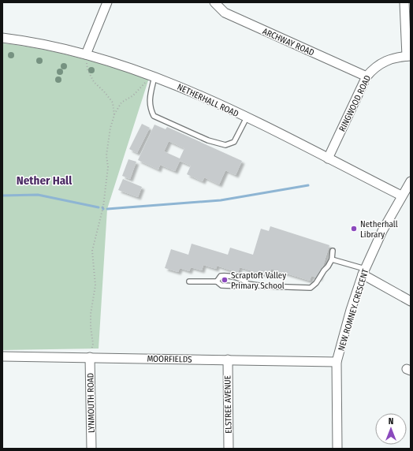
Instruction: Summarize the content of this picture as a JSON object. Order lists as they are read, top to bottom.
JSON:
{
  "streets": {
    "street": [
      "ARCHWAY ROAD",
      "NETHERHALL ROAD",
      "RINGWOOD ROAD",
      "NEW ROMNEY CRESCENT",
      "MOORFIELDS",
      "LYNMOUTH ROAD",
      "ELSTREE AVENUE"
    ]
  },
  "crossings": [
    ["ARCHWAY ROAD", "RINGWOOD ROAD"],
    ["NETHERHALL ROAD", "RINGWOOD ROAD"],
    ["NETHERHALL ROAD", "NEW ROMNEY CRESCENT"],
    ["NEW ROMNEY CRESCENT", "MOORFIELDS"],
    ["MOORFIELDS", "LYNMOUTH ROAD"],
    ["MOORFIELDS", "ELSTREE AVENUE"]
  ],
  "districts": ["Nether Hall"],
  "places": ["Netherhall Library", "Scraptoft Valley Primary School"],
  "north": "top"
}
